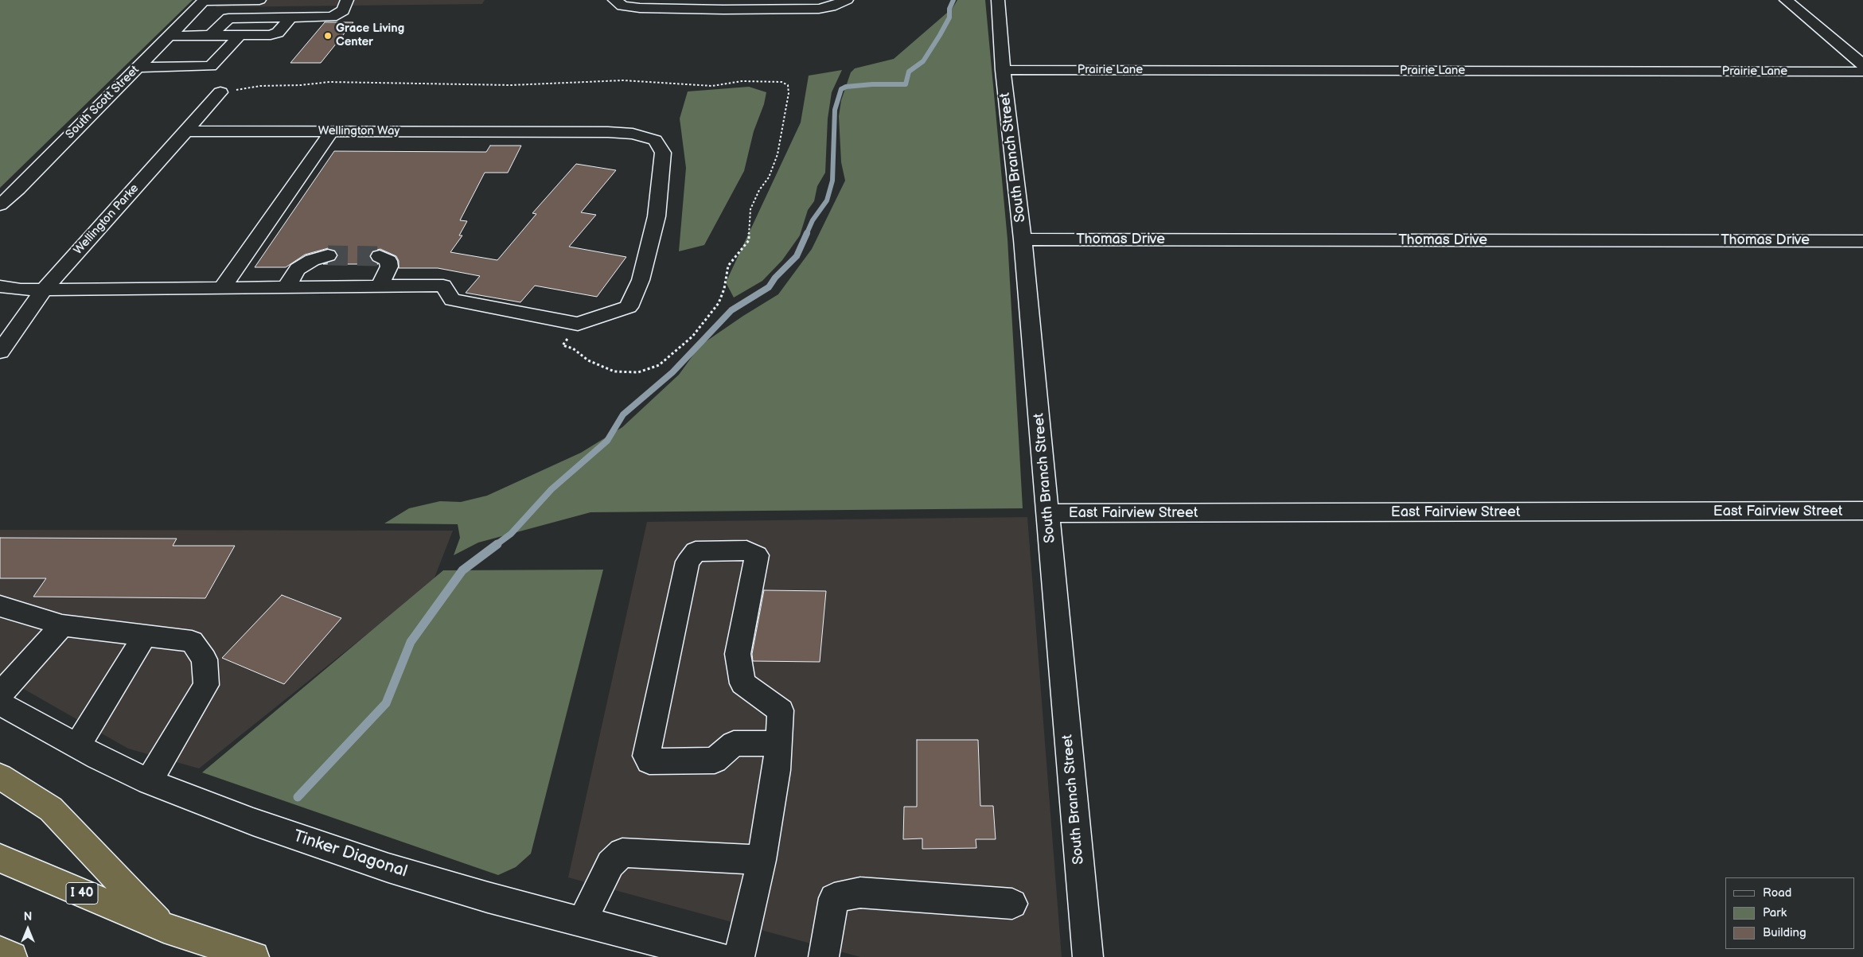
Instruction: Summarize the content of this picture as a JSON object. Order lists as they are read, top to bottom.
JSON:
{
  "streets": {
    "highway": ["I 40"],
    "street": [
      "Prairie Lane",
      "South Scott Street",
      "Wellington Way",
      "South Branch Street",
      "Wellington Parke",
      "Thomas Drive",
      "East Fairview Street",
      "Tinker Diagonal"
    ]
  },
  "crossings": [
    ["Prairie Lane", "South Branch Street"],
    ["Wellington Way", "Wellington Parke"],
    ["South Branch Street", "Thomas Drive"],
    ["South Branch Street", "East Fairview Street"]
  ],
  "places": ["Grace Living Center"],
  "legend": ["Road", "Park", "Building"],
  "north": "top"
}
